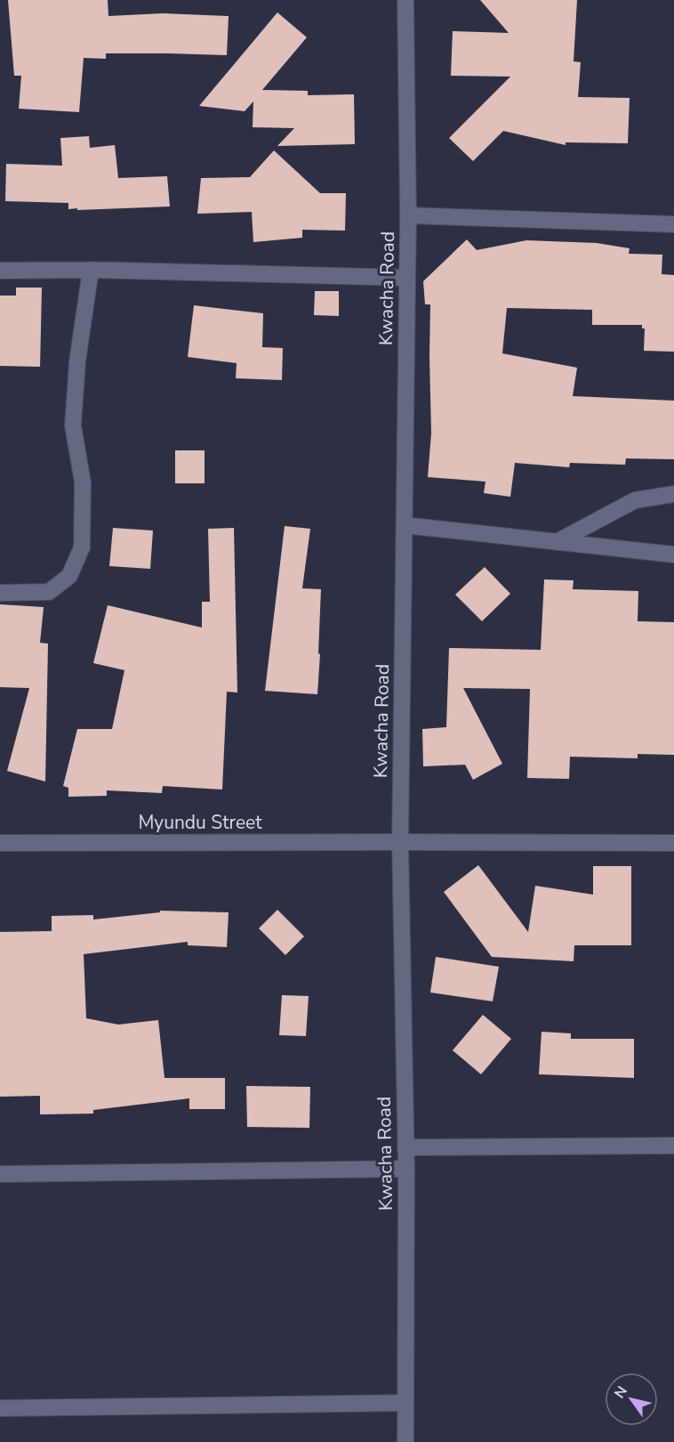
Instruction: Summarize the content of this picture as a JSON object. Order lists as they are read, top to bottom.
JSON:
{
  "streets": {
    "street": ["Kwacha Road", "Myundu Street"]
  },
  "crossings": [
    ["Kwacha Road", "Myundu Street"]
  ],
  "north": "top left"
}
